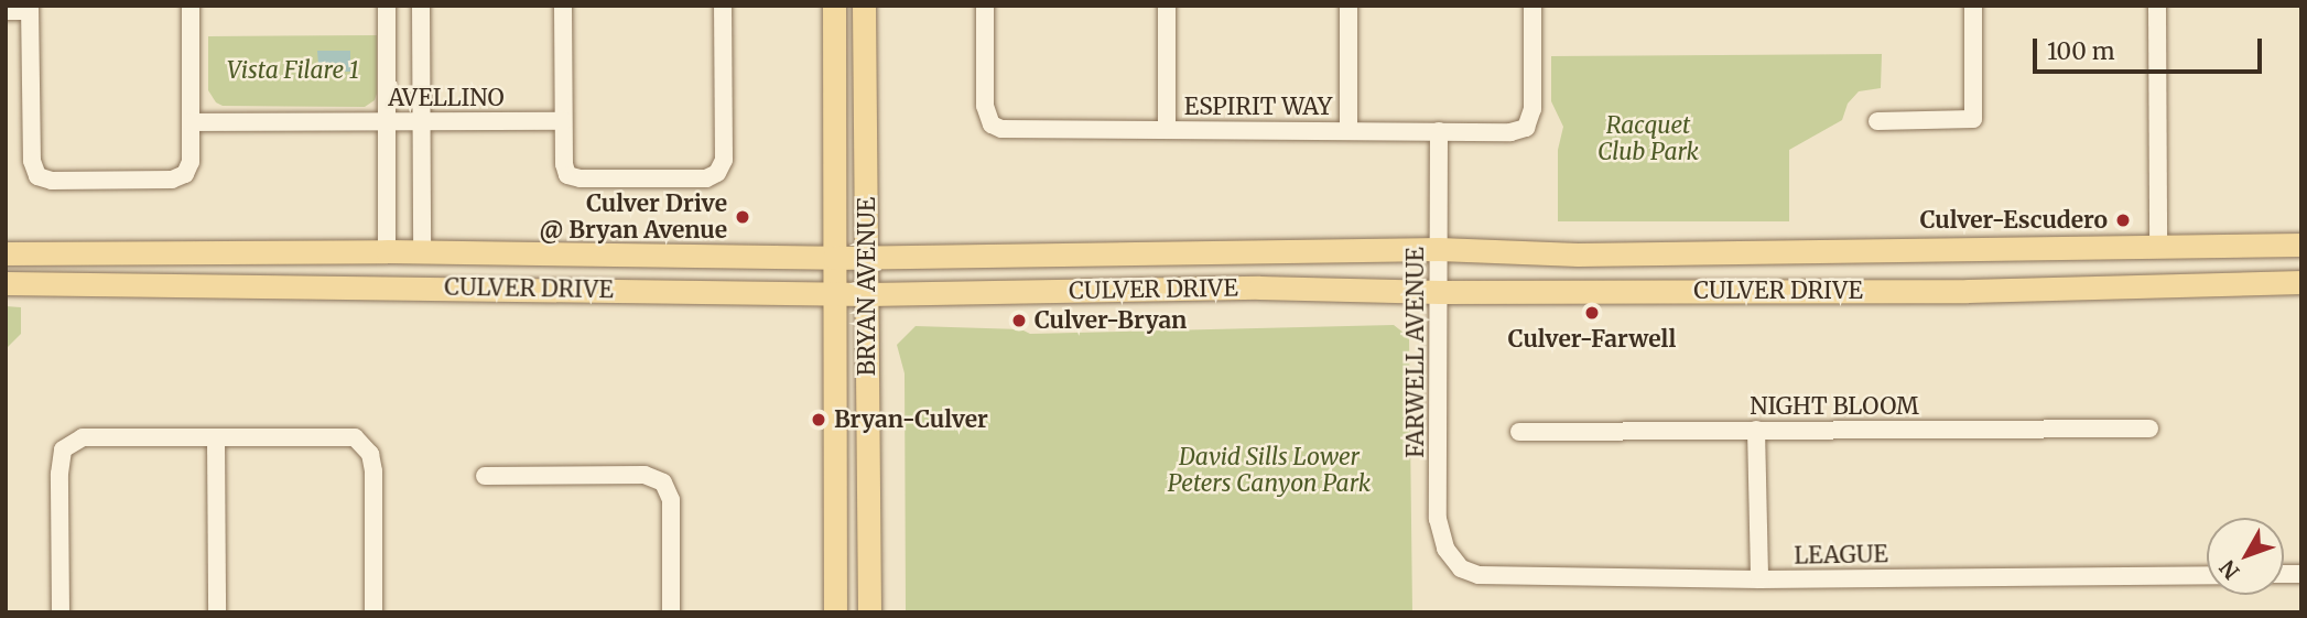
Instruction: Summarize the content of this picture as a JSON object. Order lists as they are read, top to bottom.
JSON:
{
  "streets": {
    "main road": ["BRYAN AVENUE", "CULVER DRIVE"],
    "street": [
      "AVELLINO",
      "ESPIRIT WAY",
      "FARWELL AVENUE",
      "NIGHT BLOOM",
      "LEAGUE"
    ]
  },
  "crossings": [
    ["ESPIRIT WAY", "FARWELL AVENUE"],
    ["BRYAN AVENUE", "CULVER DRIVE"],
    ["CULVER DRIVE", "FARWELL AVENUE"],
    ["FARWELL AVENUE", "LEAGUE"]
  ],
  "parks": ["Vista Filare 1", "Racquet Club Park", "David Sills Lower Peters Canyon Park"],
  "places": [
    "Culver Drive @ Bryan Avenue",
    "Culver-Escudero",
    "Culver-Farwell",
    "Culver-Bryan",
    "Bryan-Culver"
  ],
  "scale_bar": "100 m",
  "north": "bottom left"
}
